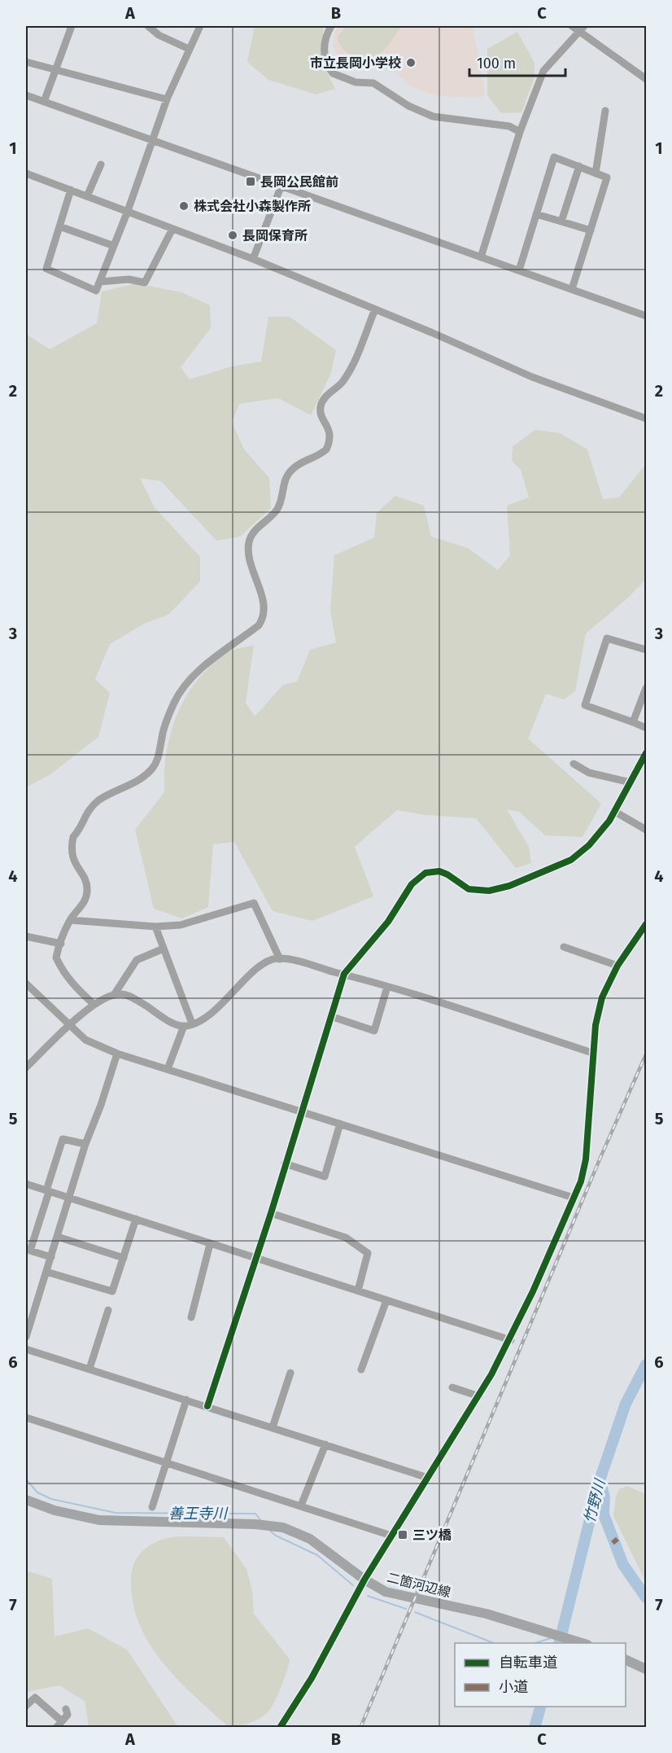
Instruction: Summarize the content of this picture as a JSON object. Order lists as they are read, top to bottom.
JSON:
{
  "streets": {
    "main road": ["二箇河辺線"]
  },
  "water": ["竹野川", "善王寺川"],
  "places": {
    "other": ["市立長岡小学校", "株式会社小森製作所", "長岡保育所"],
    "transit": ["長岡公民館前", "三ツ橋"]
  },
  "legend": ["自転車道", "小道"],
  "scale_bar": "100 m",
  "grid": {
    "columns": ["A", "B", "C"],
    "rows": [
      "1",
      "2",
      "3",
      "4",
      "5",
      "6",
      "7"
    ]
  }
}
